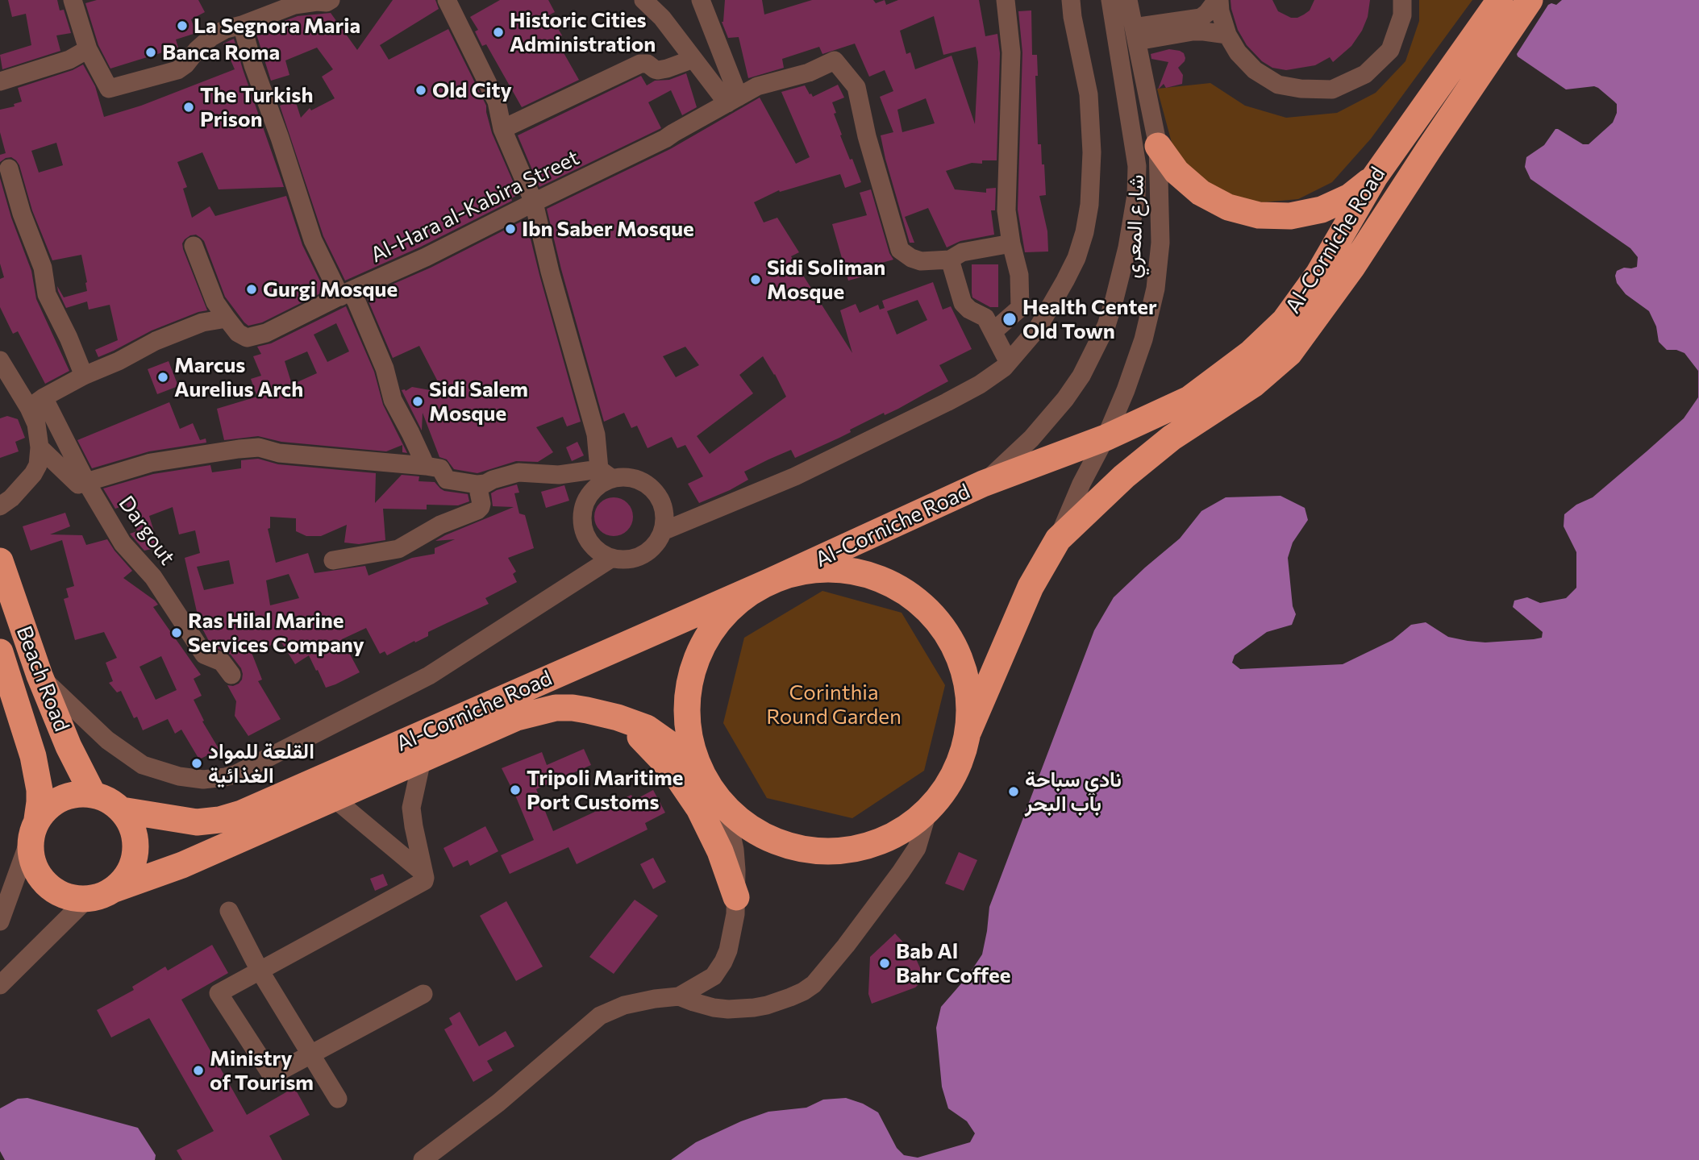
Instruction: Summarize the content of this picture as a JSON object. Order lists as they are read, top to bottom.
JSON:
{
  "streets": {
    "highway": ["Al-Corniche Road", "Beach Road"],
    "street": ["Al-Hara al-Kabira Street", "شارع المعري", "Dargout"]
  },
  "crossings": [
    ["شارع المعري", "Al-Corniche Road"],
    ["Al-Corniche Road", "Beach Road"]
  ],
  "parks": ["Corinthia Round Garden"],
  "places": [
    "La Segnora Maria",
    "Historic Cities Administration",
    "Banca Roma",
    "Old City",
    "The Turkish Prison",
    "Ibn Saber Mosque",
    "Sidi Soliman Mosque",
    "Gurgi Mosque",
    "Health Center Old Town",
    "Marcus Aurelius Arch",
    "Sidi Salem Mosque",
    "Ras Hilal Marine Services Company",
    "القلعة للمواد الغذائية",
    "Tripoli Maritime Port Customs",
    "نادي سباحة باب البحر",
    "Bab Al Bahr Coffee",
    "Ministry of Tourism"
  ]
}
